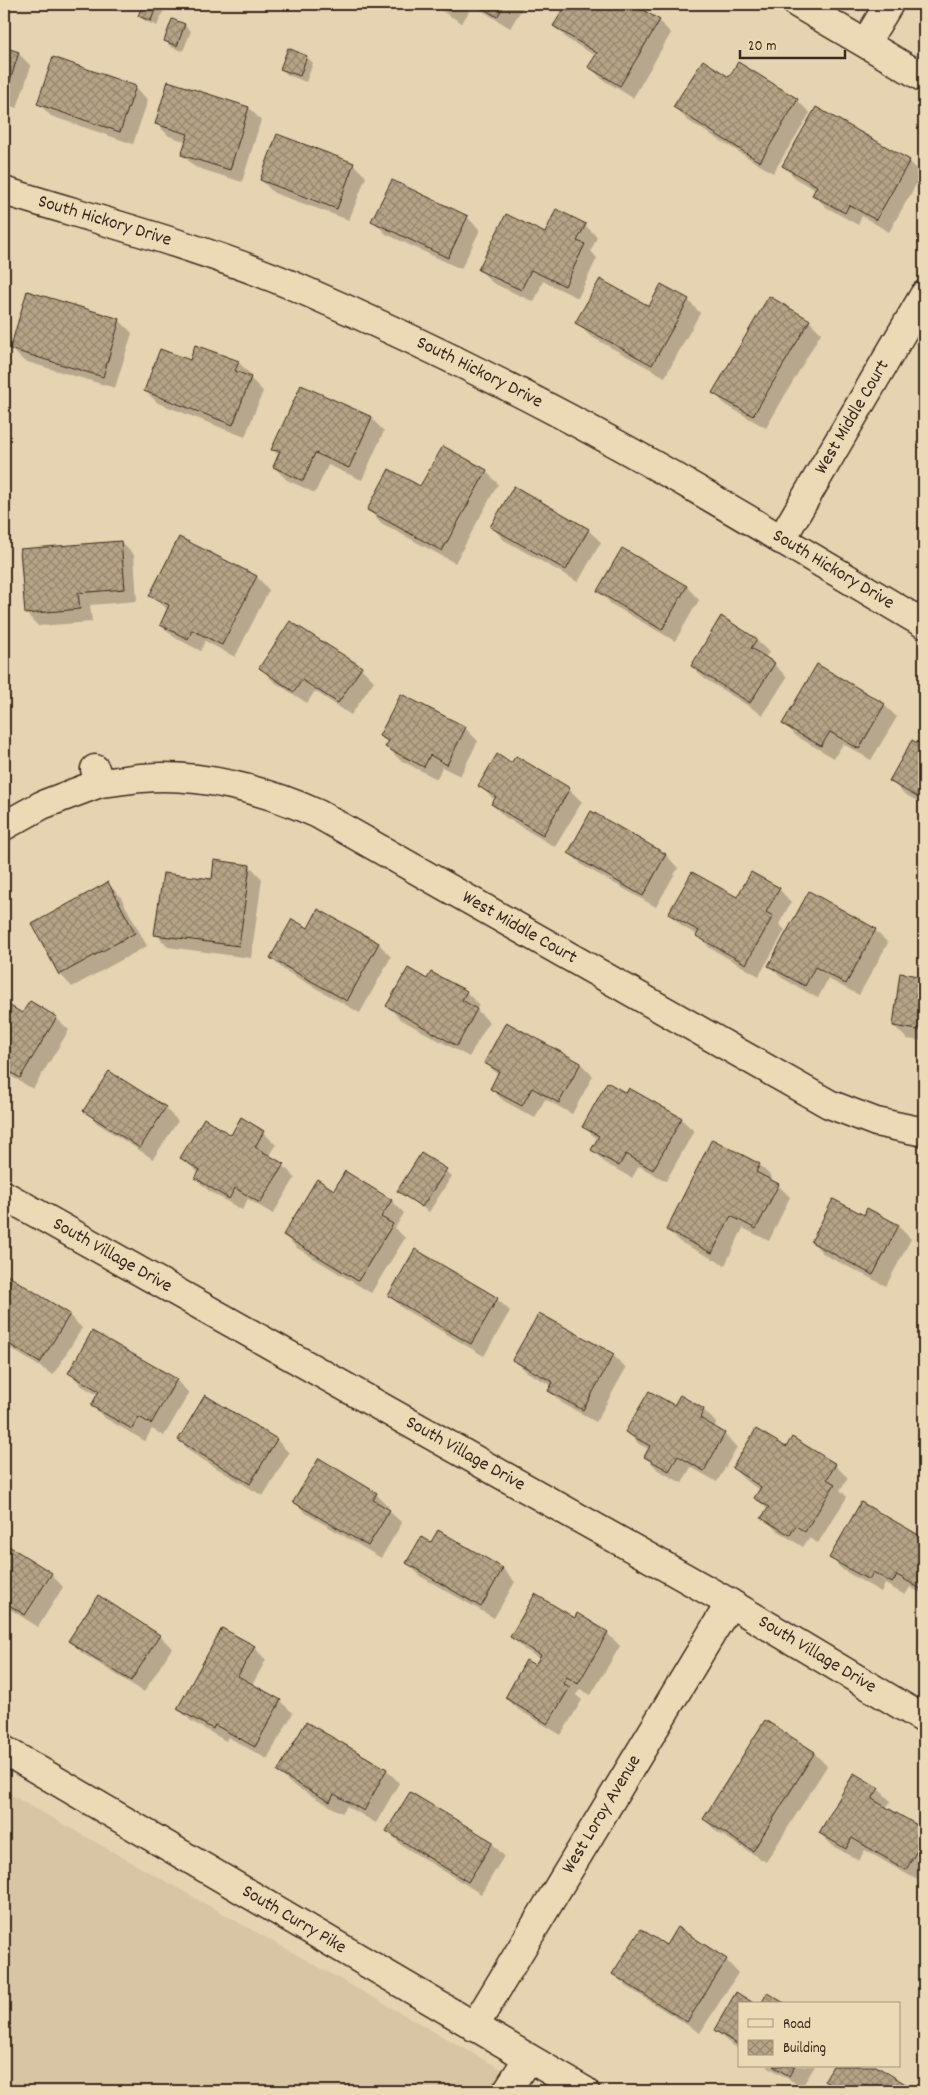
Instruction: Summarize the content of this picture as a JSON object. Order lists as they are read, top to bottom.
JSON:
{
  "streets": {
    "street": [
      "South Hickory Drive",
      "West Middle Court",
      "South Village Drive",
      "West Loroy Avenue",
      "South Curry Pike"
    ]
  },
  "crossings": [
    ["South Hickory Drive", "West Middle Court"],
    ["South Village Drive", "West Loroy Avenue"],
    ["West Loroy Avenue", "South Curry Pike"]
  ],
  "legend": ["Road", "Building"],
  "scale_bar": "20 m"
}
